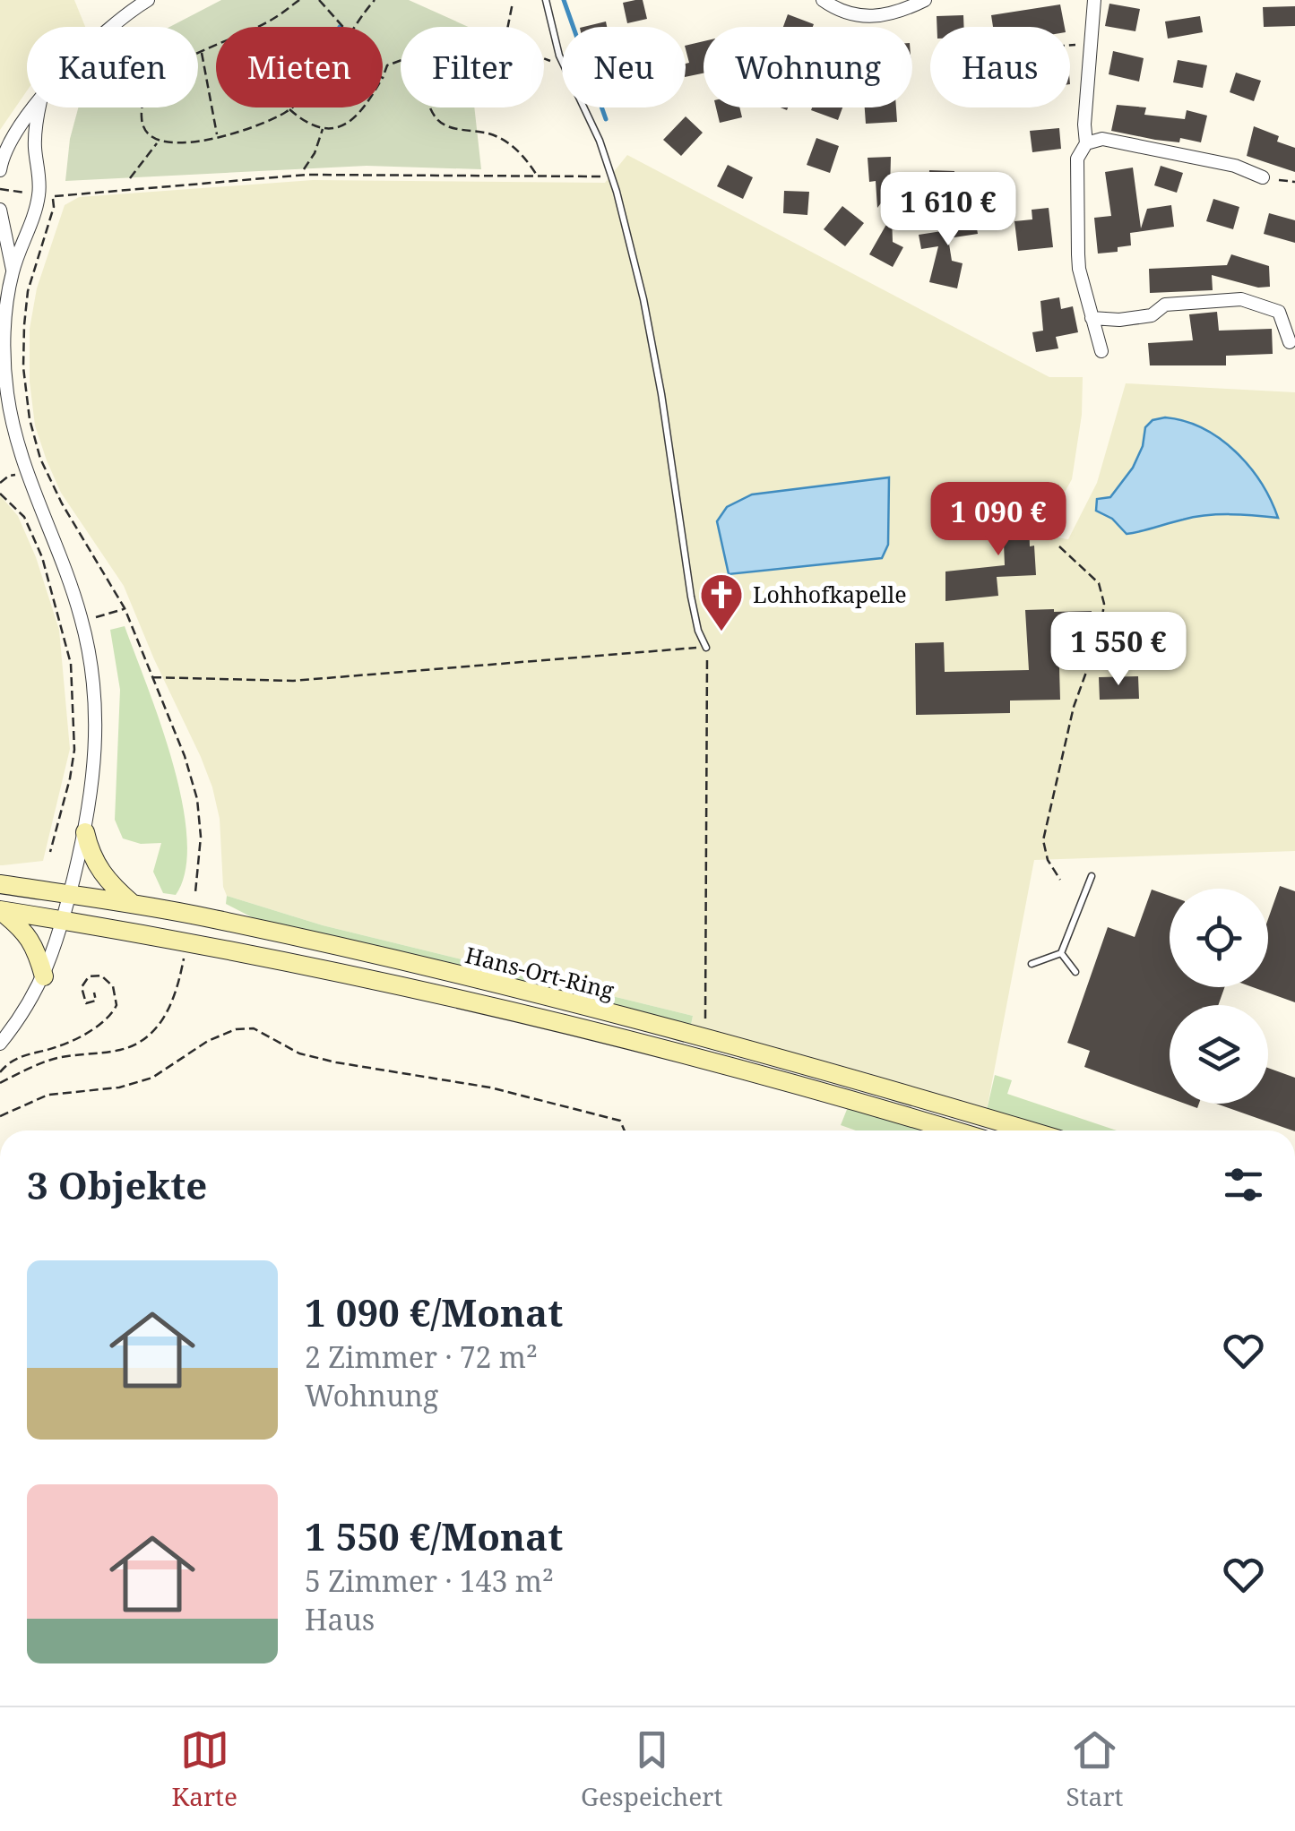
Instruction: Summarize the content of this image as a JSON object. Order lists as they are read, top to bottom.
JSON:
{
  "streets": {
    "main road": ["Hans-Ort-Ring"]
  },
  "places": {
    "church": ["Lohhofkapelle"]
  },
  "page": {
    "chip": [
      "Kaufen",
      "Mieten",
      "Filter",
      "Neu",
      "Wohnung",
      "Haus"
    ],
    "price": ["1 610 €", "1 090 €", "1 550 €"],
    "heading": "3 Objekte",
    "list": [
      {
        "name": "1 090 €/Monat",
        "note": "2 Zimmer · 72 m² · Wohnung"
      },
      {
        "name": "1 550 €/Monat",
        "note": "5 Zimmer · 143 m² · Haus"
      }
    ],
    "tabs": ["Karte", "Gespeichert", "Start"]
  }
}
